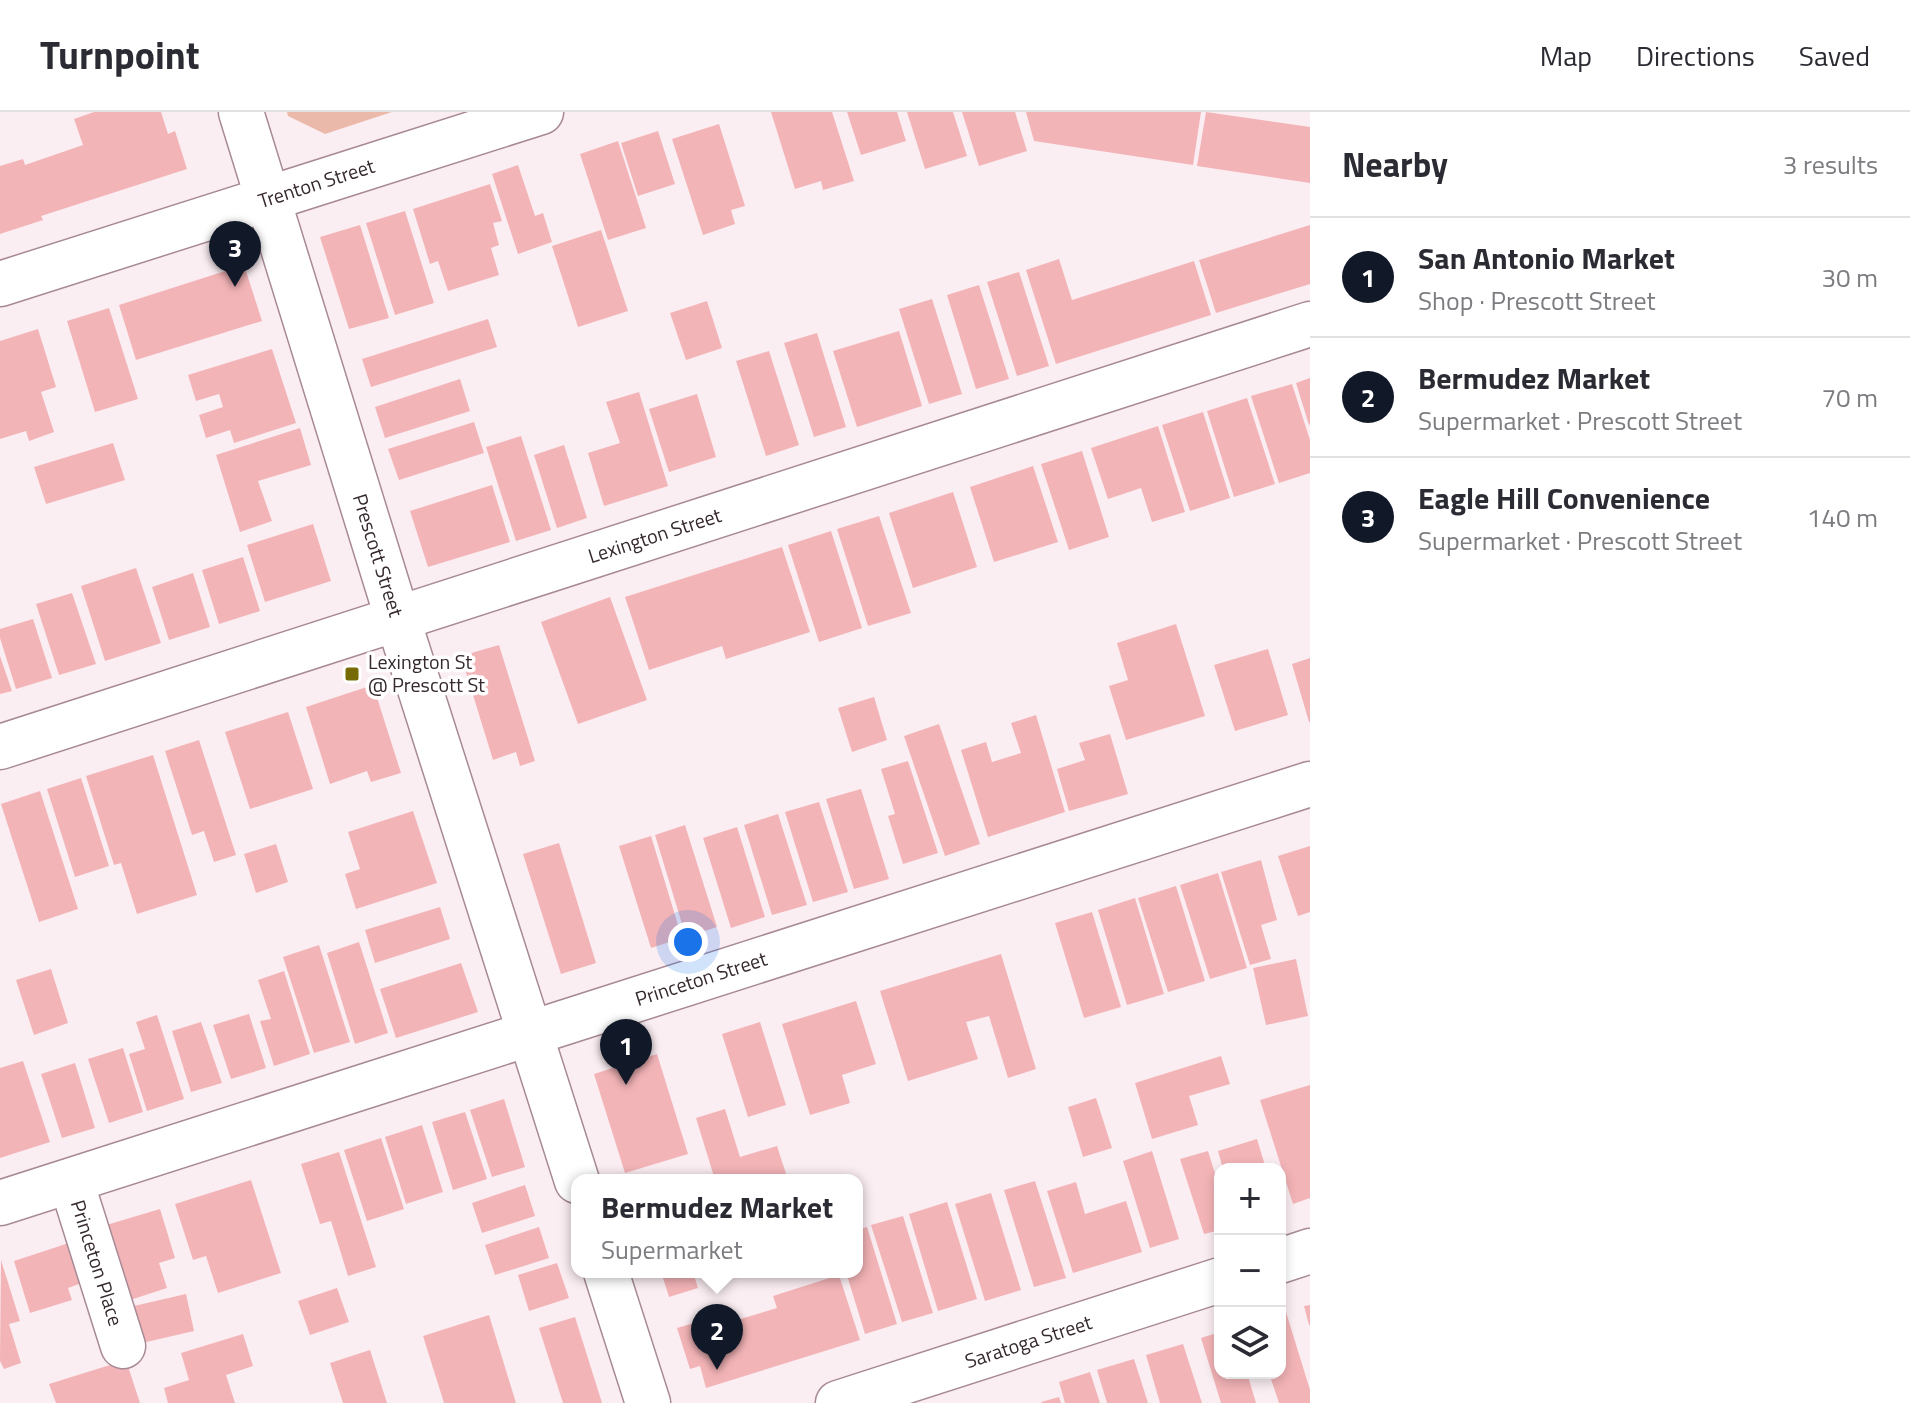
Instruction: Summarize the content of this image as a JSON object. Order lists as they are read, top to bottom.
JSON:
{
  "streets": {
    "street": [
      "Trenton Street",
      "Lexington Street",
      "Prescott Street",
      "Princeton Street",
      "Princeton Place",
      "Saratoga Street"
    ]
  },
  "crossings": [
    ["Trenton Street", "Prescott Street"],
    ["Lexington Street", "Prescott Street"],
    ["Prescott Street", "Princeton Street"],
    ["Princeton Street", "Princeton Place"]
  ],
  "places": {
    "transit": ["Lexington St @ Prescott St"]
  },
  "page": {
    "header": "Turnpoint",
    "nav": ["Map", "Directions", "Saved"],
    "heading": ["Nearby", "3 results"],
    "list": [
      {
        "mark": "1",
        "name": "San Antonio Market",
        "note": "Shop · Prescott Street",
        "value": "30 m"
      },
      {
        "mark": "2",
        "name": "Bermudez Market",
        "note": "Supermarket · Prescott Street",
        "value": "70 m"
      },
      {
        "mark": "3",
        "name": "Eagle Hill Convenience",
        "note": "Supermarket · Prescott Street",
        "value": "140 m"
      }
    ],
    "pins": ["3", "1", "2"],
    "map_buttons": ["+", "−"],
    "popup": ["Bermudez Market", "Supermarket"]
  }
}
